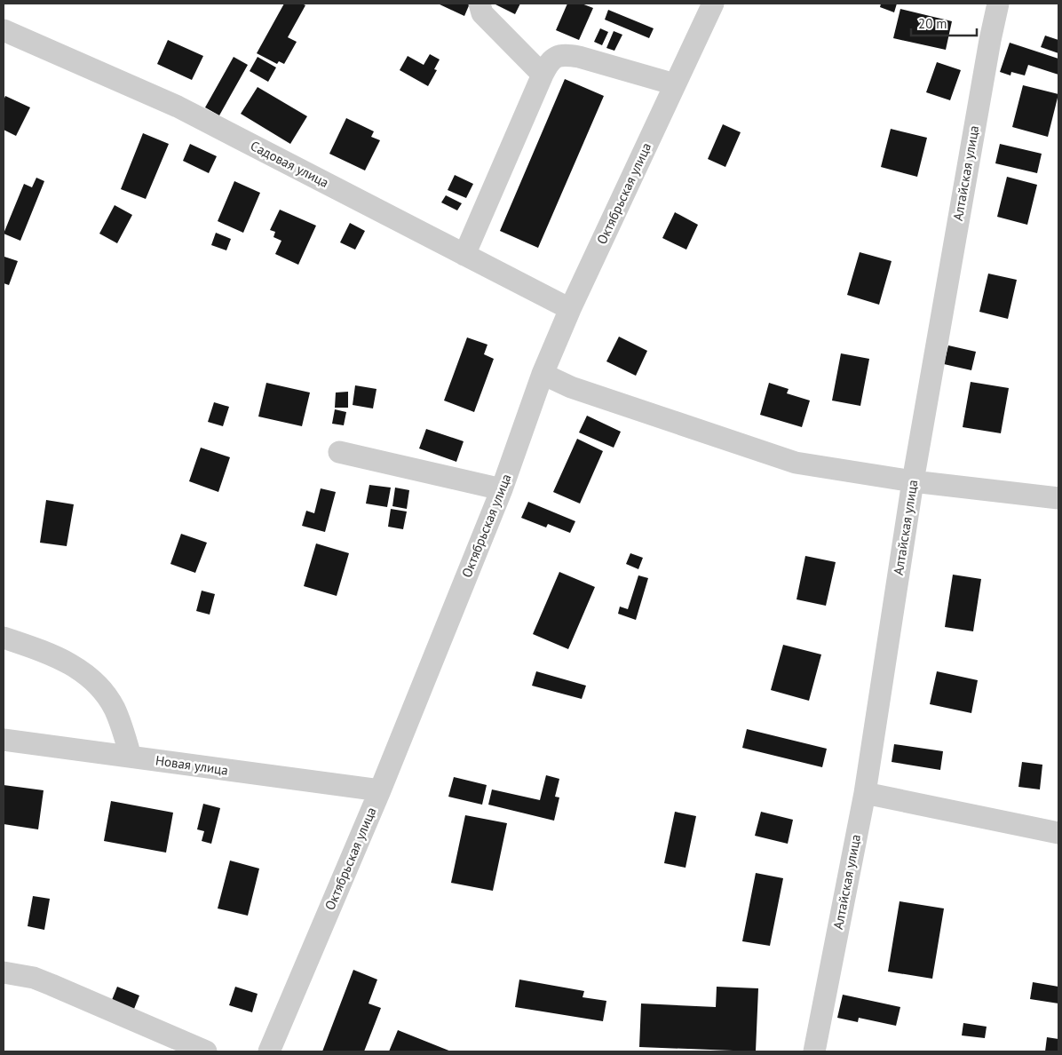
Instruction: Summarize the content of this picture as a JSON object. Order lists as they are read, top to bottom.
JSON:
{
  "streets": {
    "street": [
      "Садовая улица",
      "Алтайская улица",
      "Октябрьская улица",
      "Новая улица"
    ]
  },
  "crossings": [
    ["Садовая улица", "Октябрьская улица"],
    ["Октябрьская улица", "Новая улица"]
  ],
  "scale_bar": "20 m"
}
